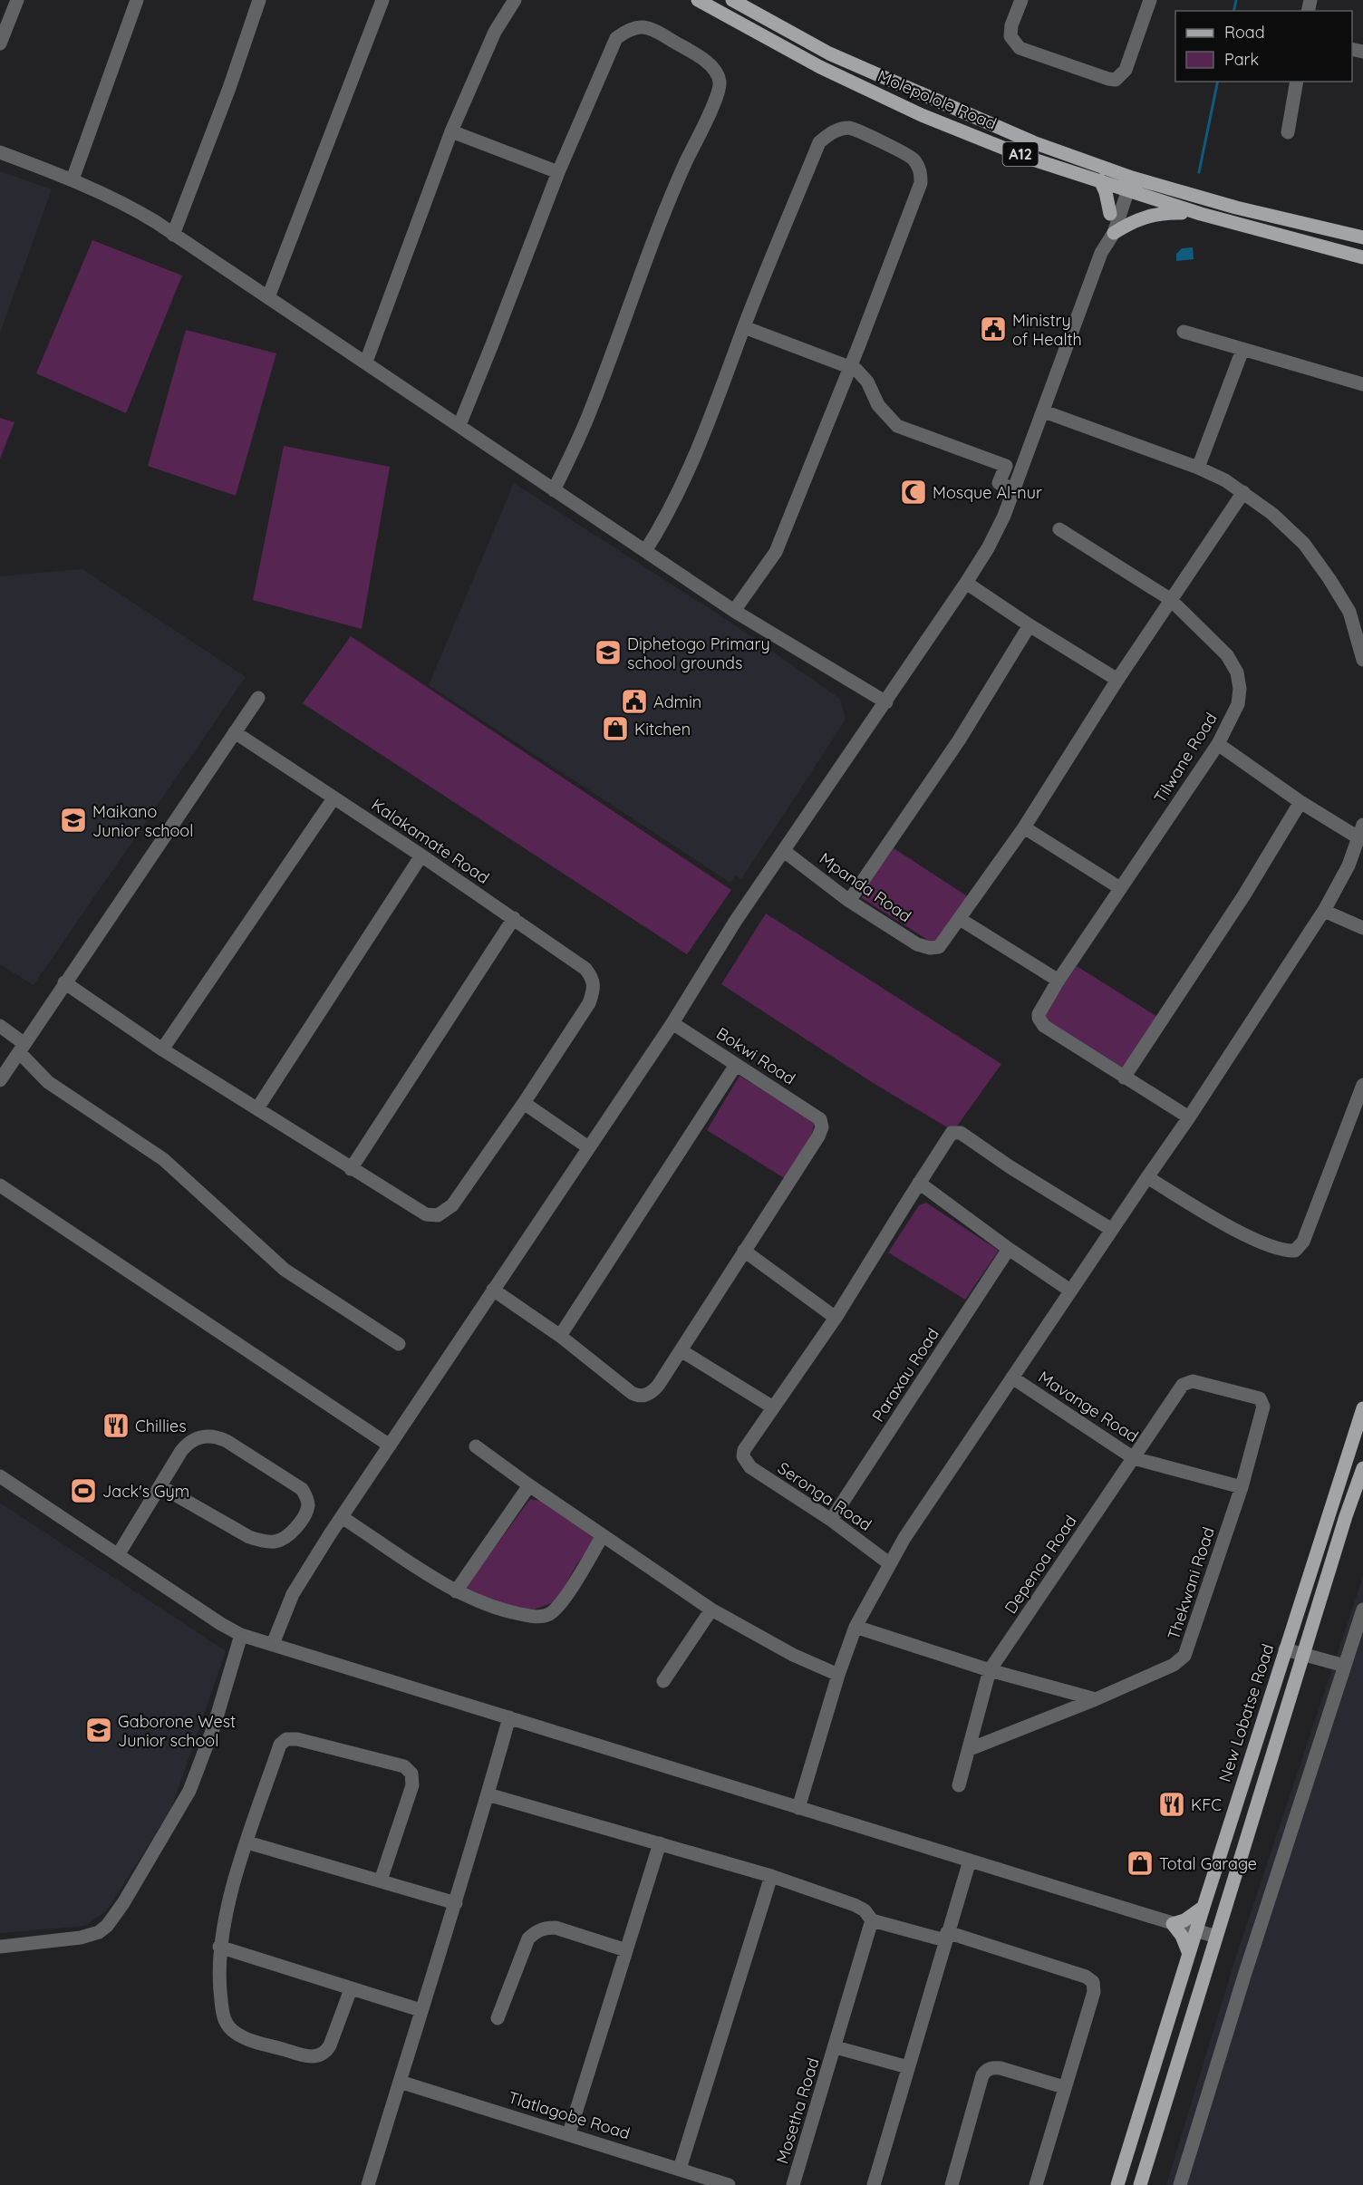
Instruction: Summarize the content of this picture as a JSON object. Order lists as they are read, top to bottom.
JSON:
{
  "streets": {
    "main road": ["Molepolole Road", "A12", "New Lobatse Road"],
    "street": [
      "Tilwane Road",
      "Kalakamate Road",
      "Mpanda Road",
      "Bokwi Road",
      "Paraxau Road",
      "Mavange Road",
      "Seronga Road",
      "Depenoa Road",
      "Thekwani Road",
      "Mosetha Road",
      "Tlatlagobe Road"
    ]
  },
  "crossings": [
    ["Paraxau Road", "Seronga Road"],
    ["Mavange Road", "Depenoa Road"],
    ["Mavange Road", "Thekwani Road"],
    ["Depenoa Road", "Thekwani Road"]
  ],
  "places": {
    "public building": ["Ministry of Health", "Admin"],
    "mosque": ["Mosque Al-nur"],
    "school or university": ["Diphetogo Primary school grounds", "Maikano Junior school", "Gaborone West Junior school"],
    "shop": ["Kitchen", "Total Garage"],
    "restaurant": ["Chillies", "KFC"],
    "sports": ["Jack's Gym"]
  },
  "legend": ["Road", "Park"]
}
